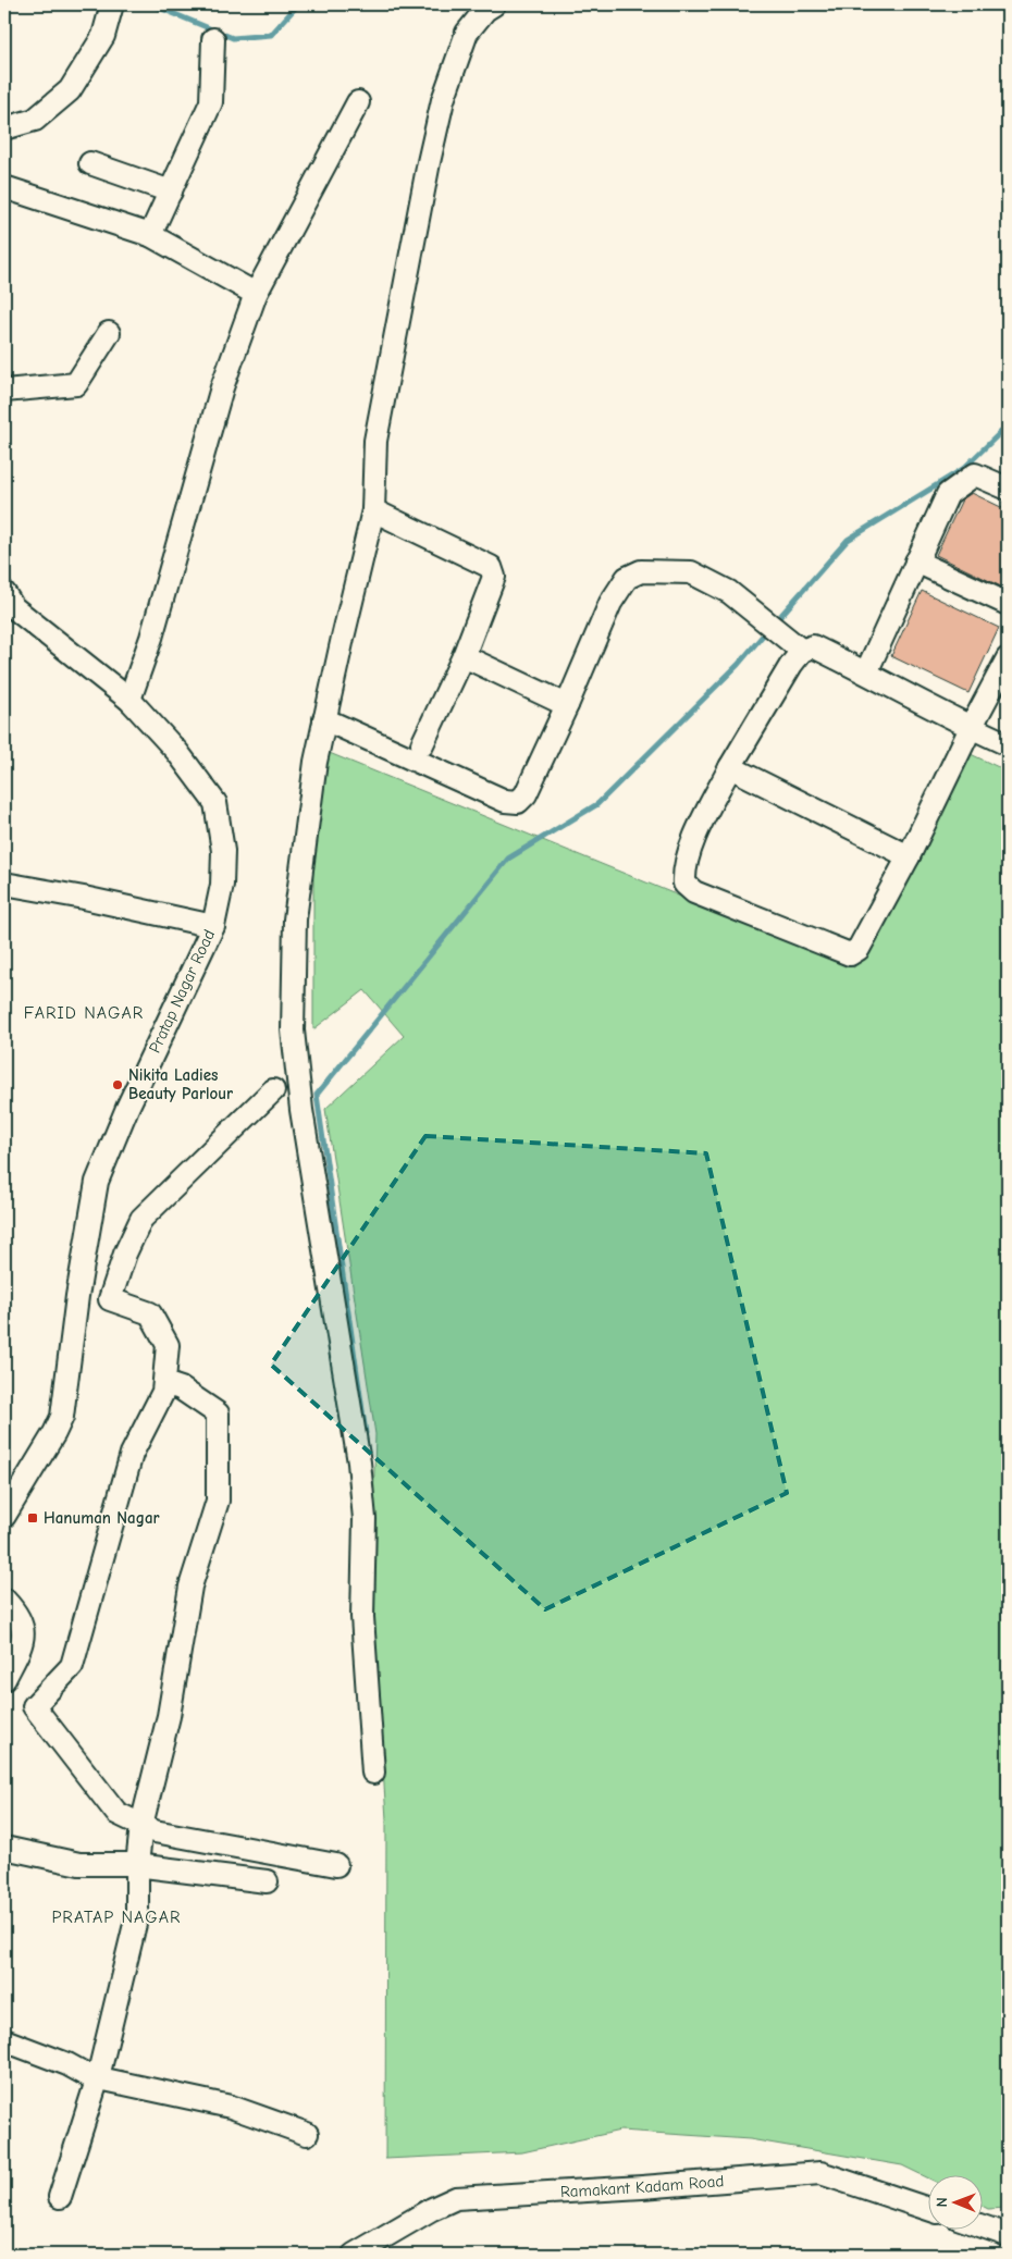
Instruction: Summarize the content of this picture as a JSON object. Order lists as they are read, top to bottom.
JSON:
{
  "streets": {
    "street": ["Pratap Nagar Road", "Ramakant Kadam Road"]
  },
  "districts": ["FARID NAGAR", "PRATAP NAGAR"],
  "places": {
    "other": ["Nikita Ladies Beauty Parlour"],
    "transit": ["Hanuman Nagar"]
  },
  "north": "left"
}
